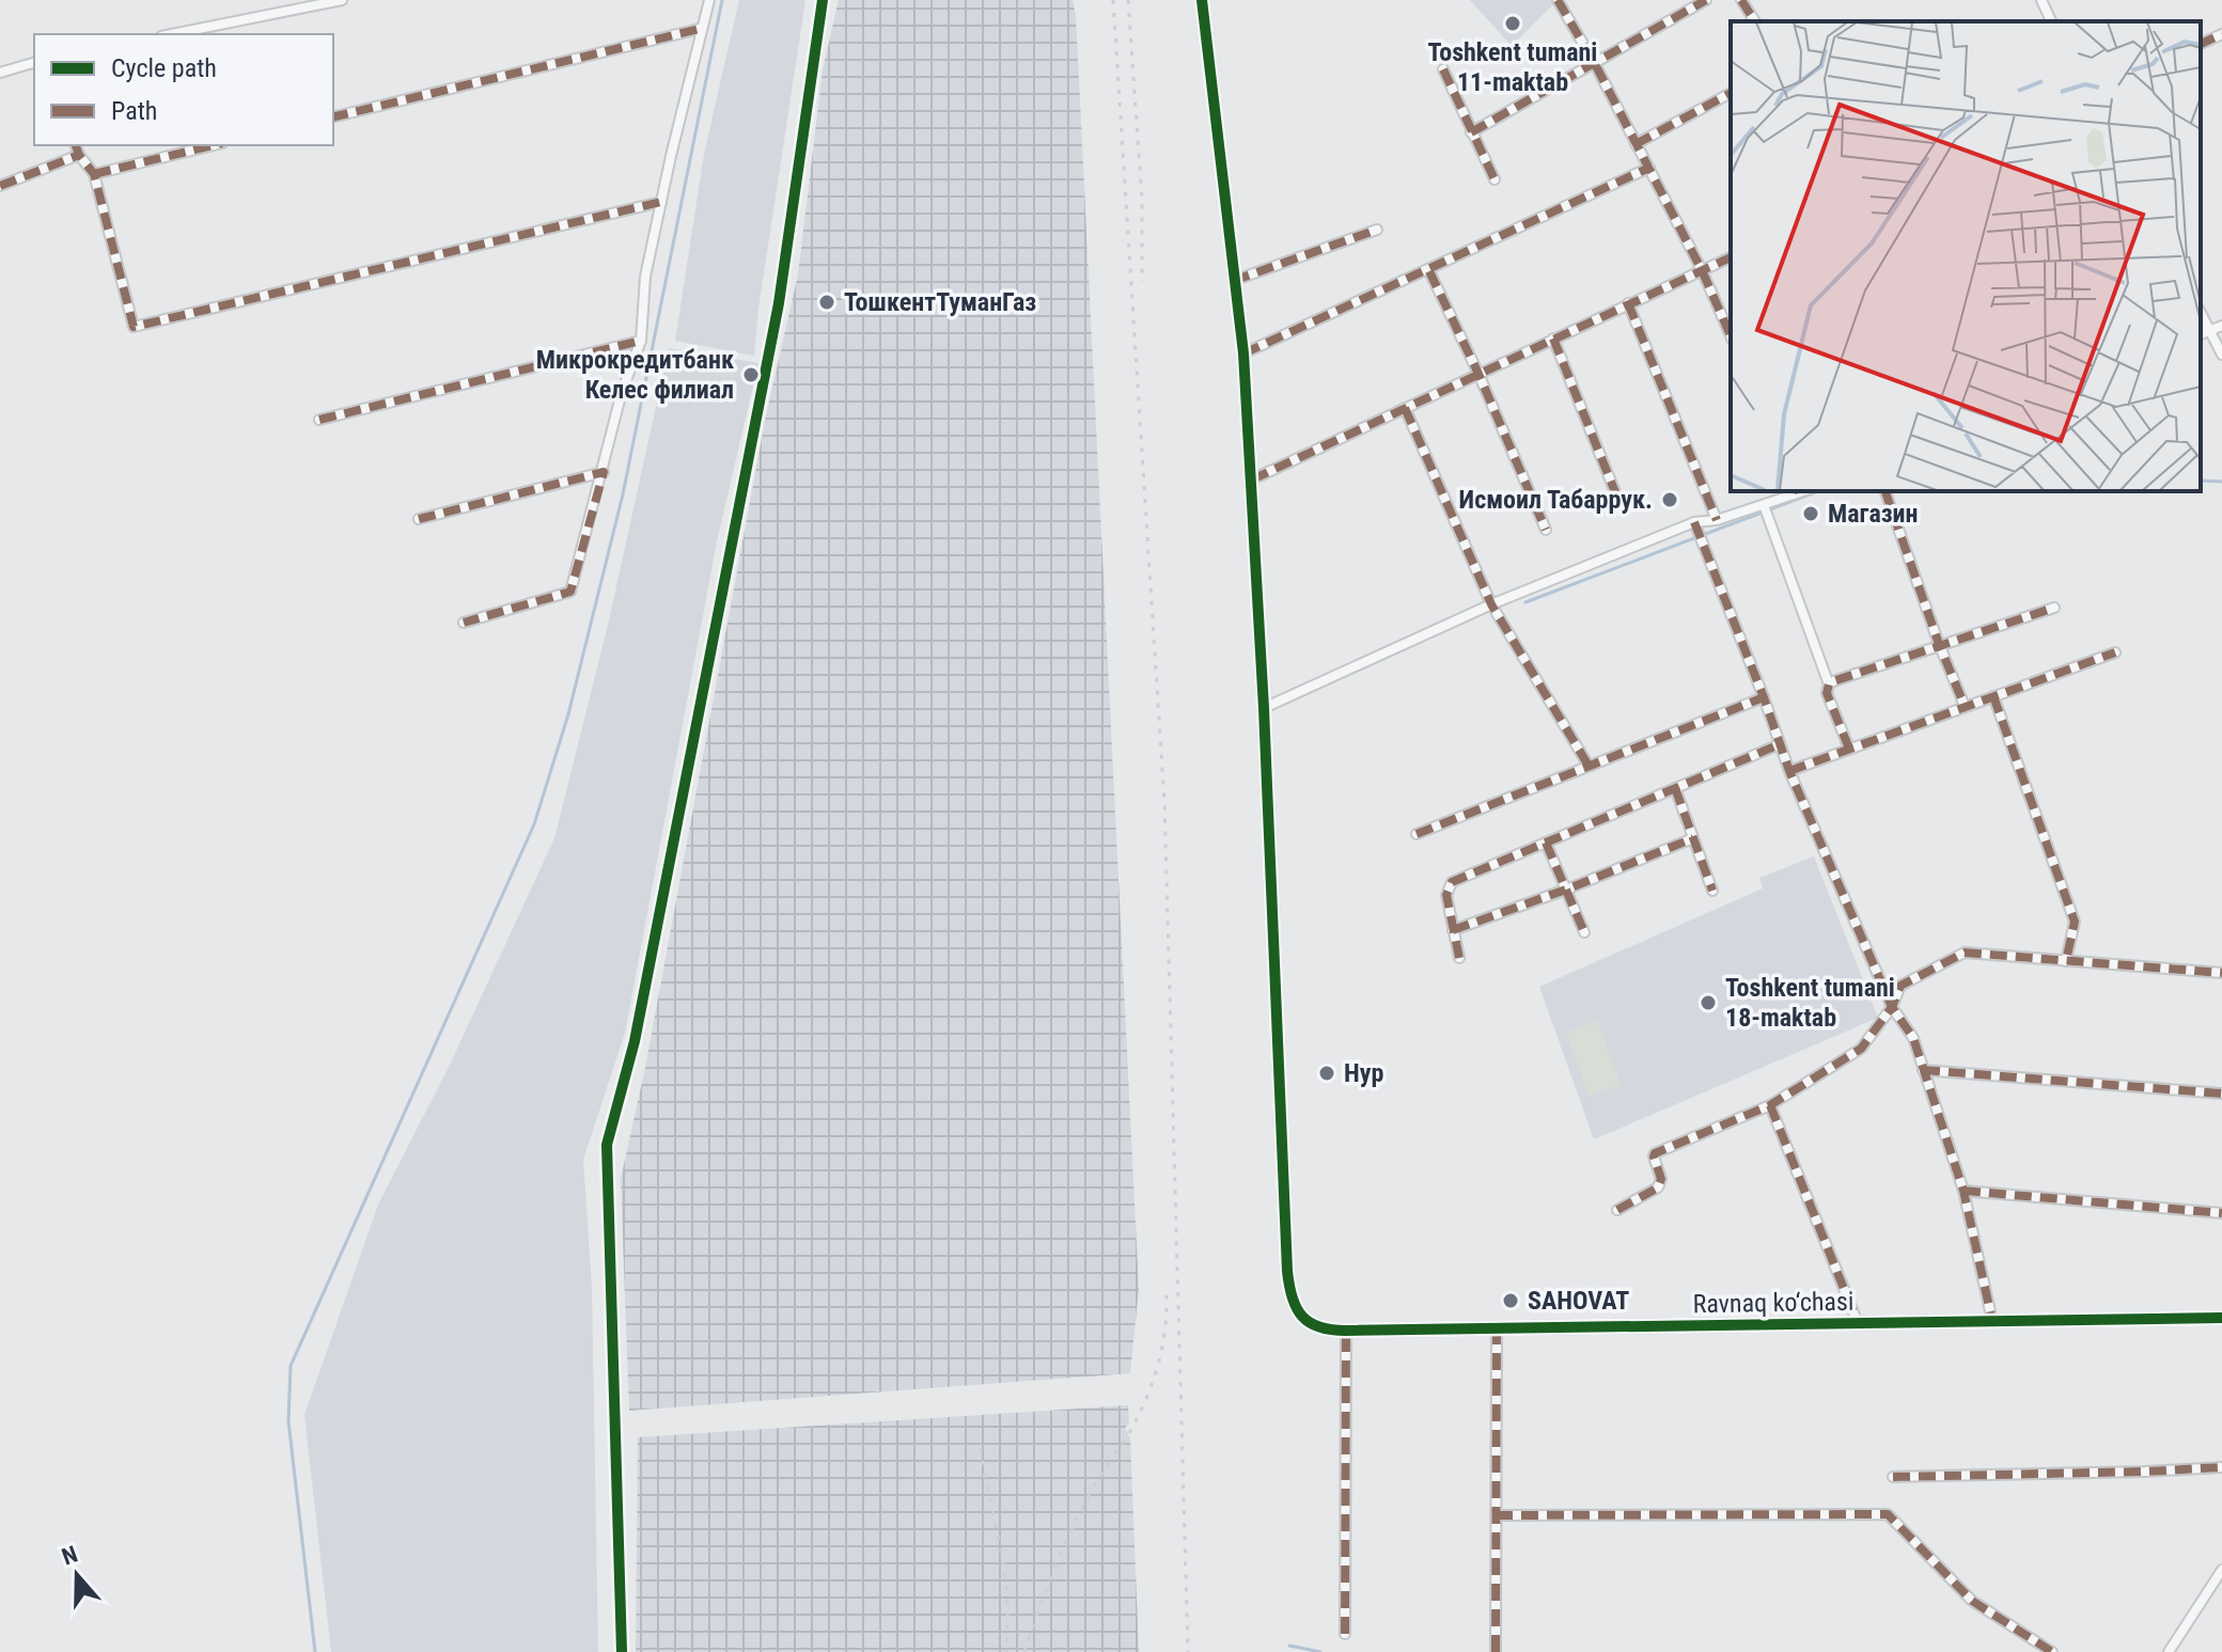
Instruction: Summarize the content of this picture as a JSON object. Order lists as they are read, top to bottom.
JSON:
{
  "streets": {
    "street": ["Ravnaq ko‘chasi"]
  },
  "places": [
    "Toshkent tumani 11-maktab",
    "ТошкентТуманГаз",
    "Микрокредитбанк Келес филиал",
    "Исмоил Табаррук.",
    "Магазин",
    "Toshkent tumani 18-maktab",
    "Нур",
    "SAHOVAT"
  ],
  "legend": ["Cycle path", "Path"],
  "north": "top"
}
